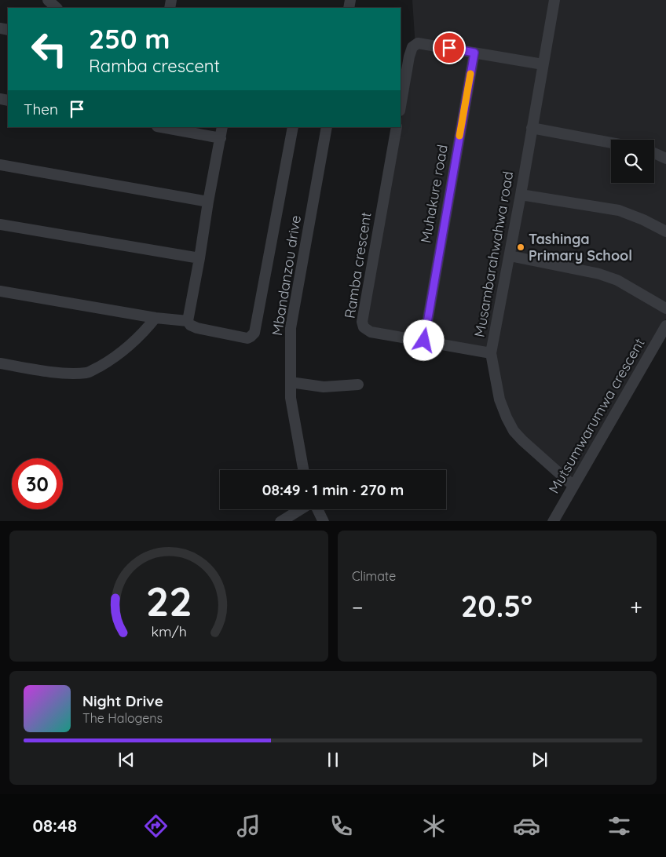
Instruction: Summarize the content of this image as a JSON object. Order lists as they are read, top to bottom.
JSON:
{
  "streets": {
    "street": [
      "Muhakure road",
      "Musambarahwahwa road",
      "Ramba crescent",
      "Mbandanzou drive",
      "Mutsumwarumwa crescent"
    ]
  },
  "crossings": [
    ["Muhakure road", "Ramba crescent"],
    ["Musambarahwahwa road", "Ramba crescent"],
    ["Musambarahwahwa road", "Mutsumwarumwa crescent"]
  ],
  "places": ["Tashinga Primary School"],
  "page": {
    "turn": ["250 m", "Ramba crescent"],
    "then": "Then",
    "limit": "30",
    "trip": "08:49 · 1 min · 270 m",
    "tile": "Climate",
    "heat": ["−", "20.5°", "+"],
    "song": ["Night Drive", "The Halogens"],
    "tabs": "08:48",
    "gauge": ["22", "km/h"]
  }
}
